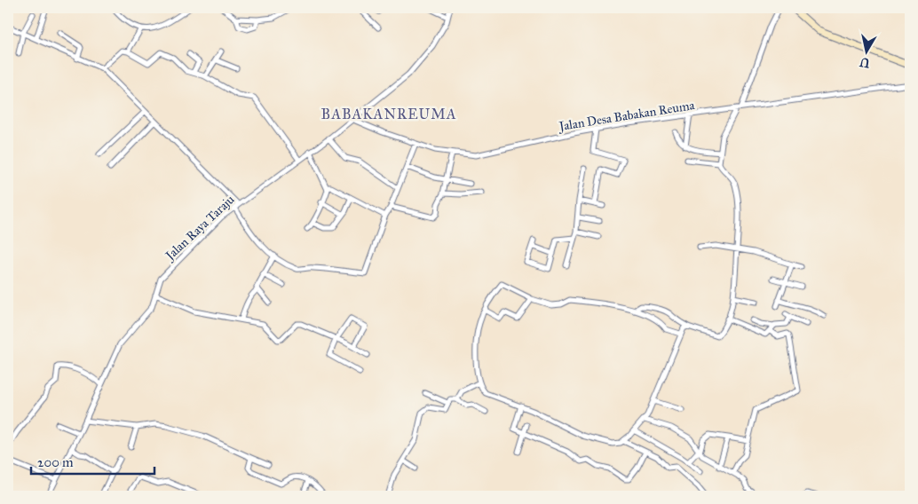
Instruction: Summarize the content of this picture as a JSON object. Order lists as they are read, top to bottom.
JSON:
{
  "streets": {
    "street": ["Jalan Desa Babakan Reuma", "Jalan Raya Taraju"]
  },
  "crossings": [
    ["Jalan Desa Babakan Reuma", "Jalan Raya Taraju"]
  ],
  "districts": ["BABAKANREUMA"],
  "scale_bar": "200 m",
  "north": "bottom"
}
